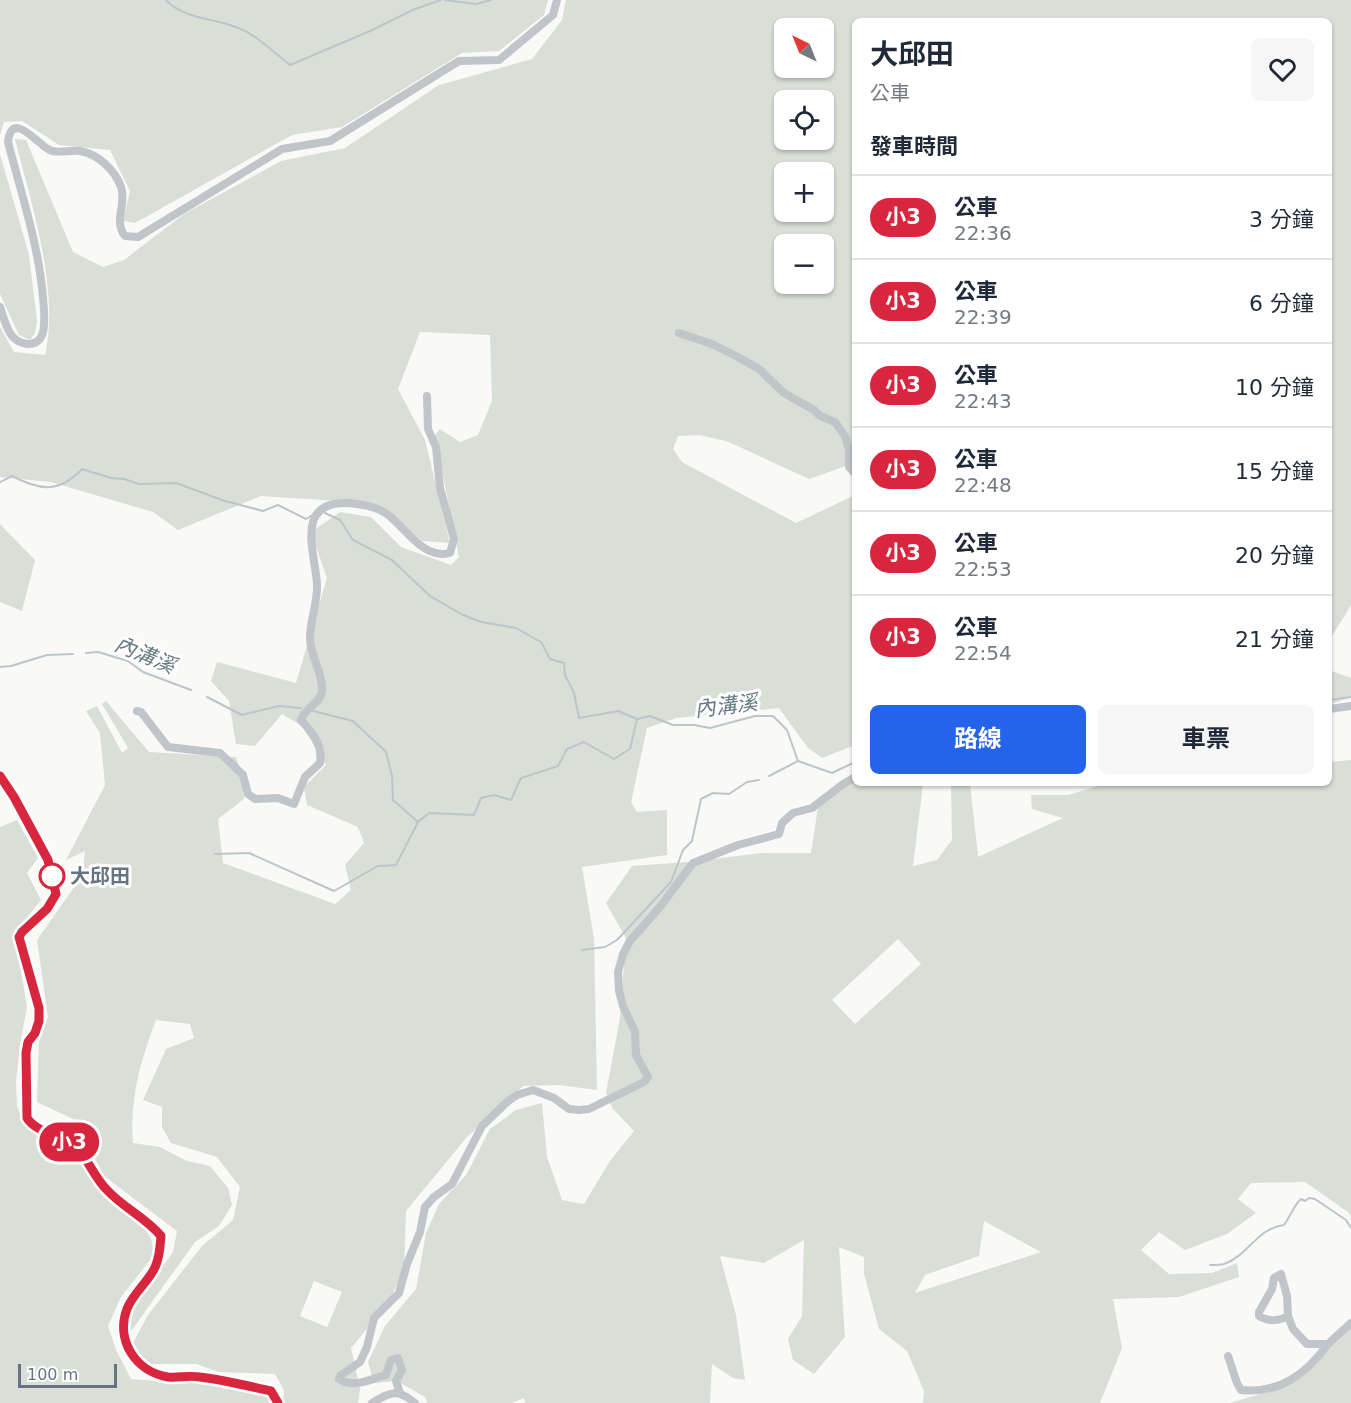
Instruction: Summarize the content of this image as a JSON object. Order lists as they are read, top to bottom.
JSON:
{
  "water": ["內溝溪"],
  "places": ["大邱田"],
  "lines": ["bus line 小3"],
  "scale_bar": "100 m",
  "north": "top left",
  "page": {
    "on_map": "小3",
    "map_buttons": ["+", "−"],
    "heading": [
      ["大邱田", "公車"],
      "發車時間"
    ],
    "list": [
      {
        "mark": "小3",
        "name": "公車",
        "note": "22:36",
        "value": "3 分鐘"
      },
      {
        "mark": "小3",
        "name": "公車",
        "note": "22:39",
        "value": "6 分鐘"
      },
      {
        "mark": "小3",
        "name": "公車",
        "note": "22:43",
        "value": "10 分鐘"
      },
      {
        "mark": "小3",
        "name": "公車",
        "note": "22:48",
        "value": "15 分鐘"
      },
      {
        "mark": "小3",
        "name": "公車",
        "note": "22:53",
        "value": "20 分鐘"
      },
      {
        "mark": "小3",
        "name": "公車",
        "note": "22:54",
        "value": "21 分鐘"
      }
    ],
    "buttons": ["路線", "車票"],
    "scale": "100 m"
  }
}
